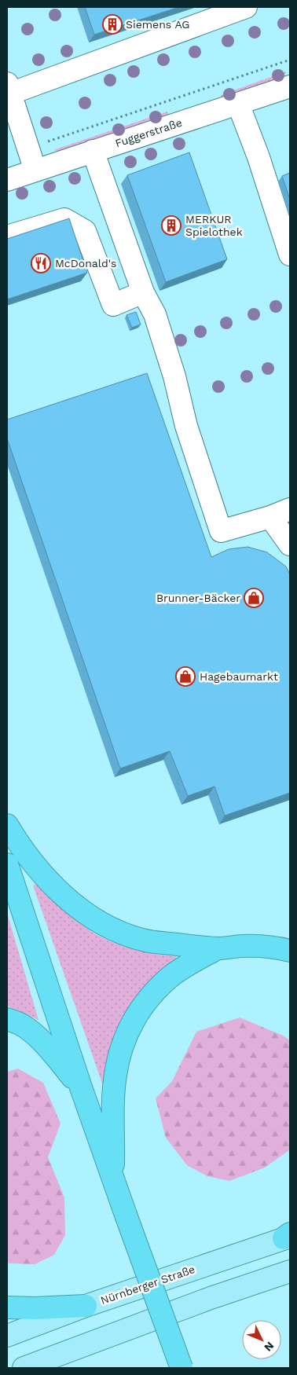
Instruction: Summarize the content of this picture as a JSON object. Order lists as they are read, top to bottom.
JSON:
{
  "streets": {
    "main road": ["Nürnberger Straße"],
    "street": ["Fuggerstraße"]
  },
  "places": {
    "building": ["Siemens AG", "MERKUR Spielothek"],
    "restaurant": ["McDonald's"],
    "shop": ["Brunner-Bäcker", "Hagebaumarkt"]
  },
  "north": "bottom right"
}
